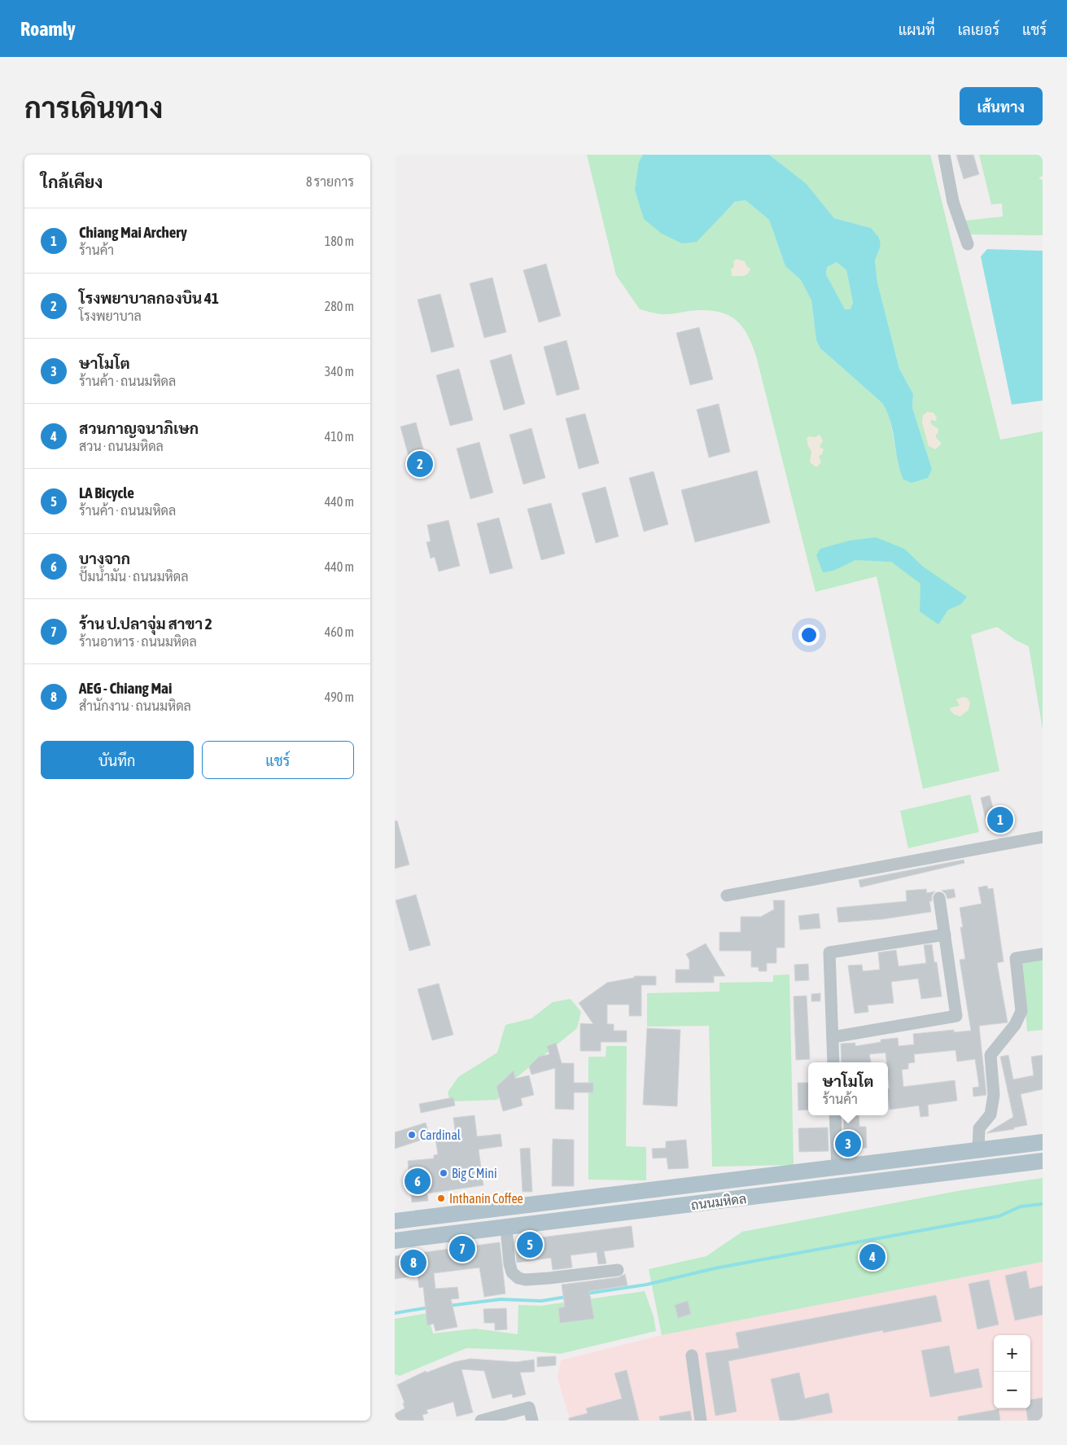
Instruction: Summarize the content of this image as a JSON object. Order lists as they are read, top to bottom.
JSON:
{
  "streets": {
    "main road": ["ถนนมหิดล"]
  },
  "places": ["Cardinal", "Big C Mini", "Inthanin Coffee"],
  "page": {
    "header": "Roamly",
    "nav": ["แผนที่", "เลเยอร์", "แชร์"],
    "buttons": [
      "เส้นทาง",
      ["บันทึก", "แชร์"]
    ],
    "title": "การเดินทาง",
    "heading": ["ใกล้เคียง", "8 รายการ"],
    "list": [
      {
        "mark": "1",
        "name": "Chiang Mai Archery",
        "note": "ร้านค้า",
        "value": "180 m"
      },
      {
        "mark": "2",
        "name": "โรงพยาบาลกองบิน 41",
        "note": "โรงพยาบาล",
        "value": "280 m"
      },
      {
        "mark": "3",
        "name": "ษาโมโต",
        "note": "ร้านค้า · ถนนมหิดล",
        "value": "340 m"
      },
      {
        "mark": "4",
        "name": "สวนกาญจนาภิเษก",
        "note": "สวน · ถนนมหิดล",
        "value": "410 m"
      },
      {
        "mark": "5",
        "name": "LA Bicycle",
        "note": "ร้านค้า · ถนนมหิดล",
        "value": "440 m"
      },
      {
        "mark": "6",
        "name": "บางจาก",
        "note": "ปั๊มน้ำมัน · ถนนมหิดล",
        "value": "440 m"
      },
      {
        "mark": "7",
        "name": "ร้าน ป.ปลาจุ่ม สาขา 2",
        "note": "ร้านอาหาร · ถนนมหิดล",
        "value": "460 m"
      },
      {
        "mark": "8",
        "name": "AEG - Chiang Mai",
        "note": "สำนักงาน · ถนนมหิดล",
        "value": "490 m"
      }
    ],
    "pins": [
      "2",
      "1",
      "3",
      "6",
      "5",
      "7",
      "4",
      "8"
    ],
    "popup": ["ษาโมโต", "ร้านค้า"],
    "map_buttons": ["+", "−"]
  }
}
